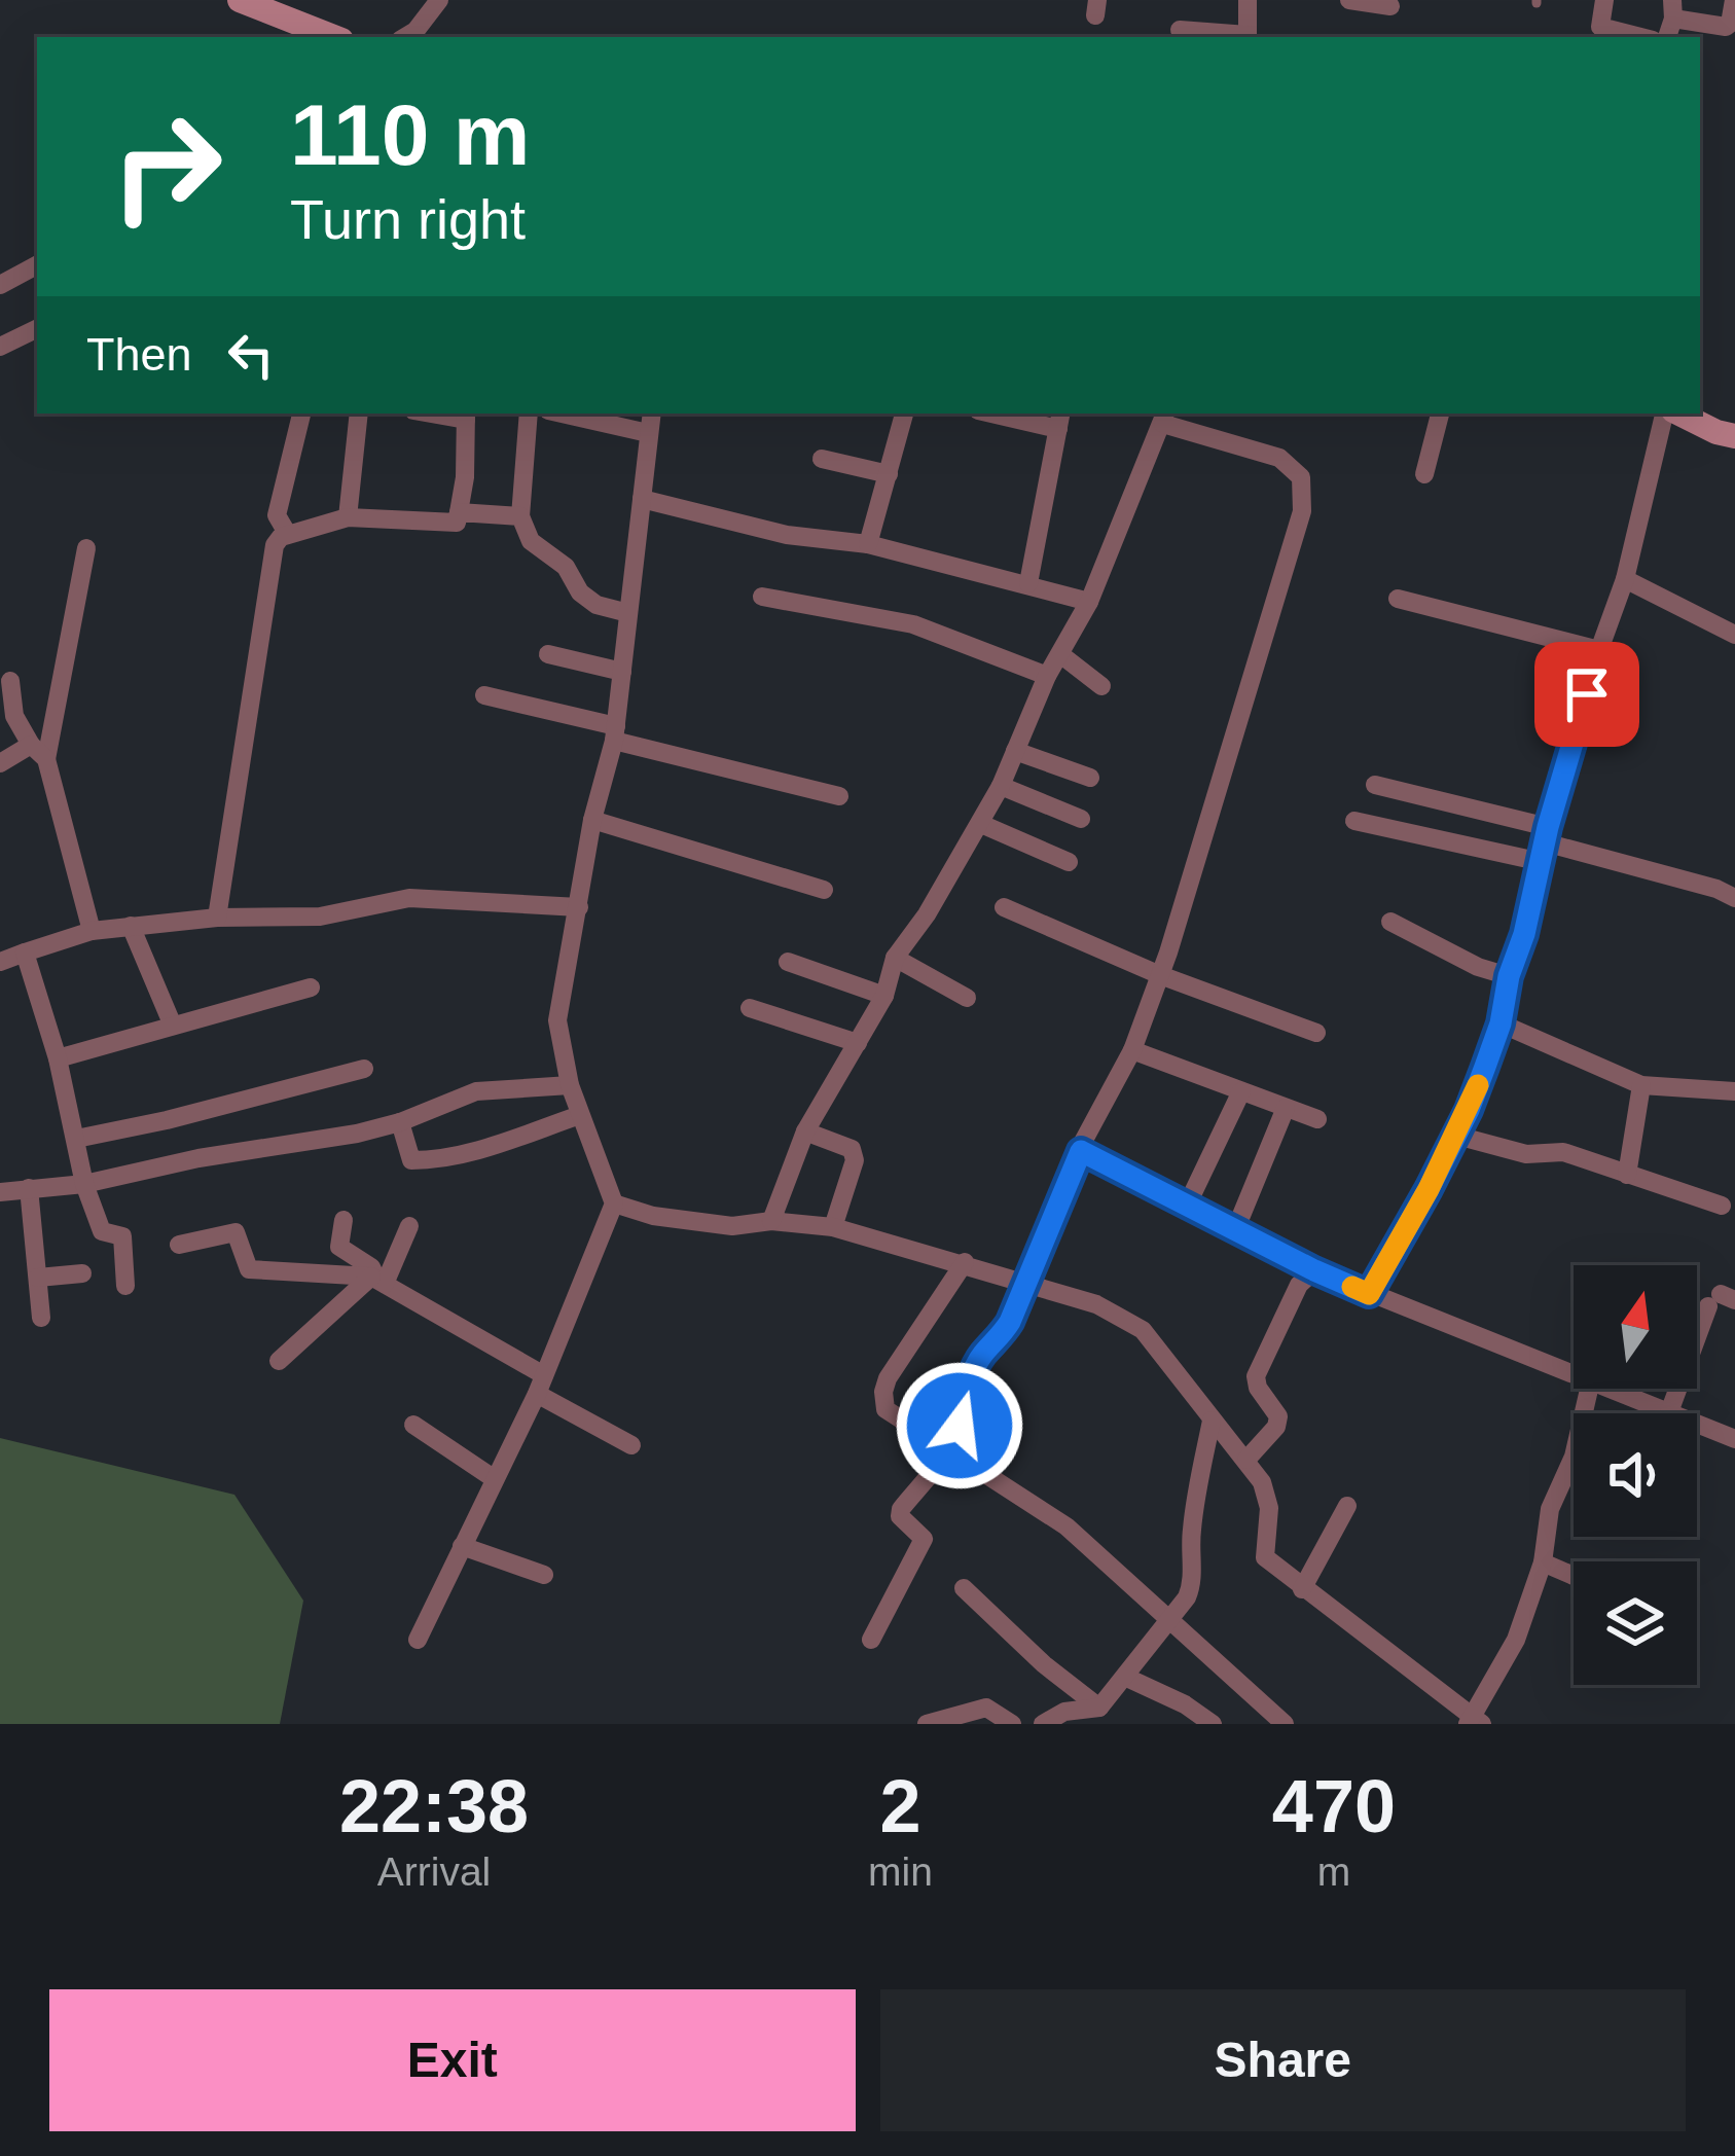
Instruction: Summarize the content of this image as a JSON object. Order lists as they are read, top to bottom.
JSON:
{
  "north": "top",
  "page": {
    "turn": ["110 m", "Turn right"],
    "then": "Then",
    "eta": [
      "22:38",
      "Arrival",
      "2",
      "min",
      "470",
      "m"
    ],
    "buttons": ["Exit", "Share"]
  }
}
